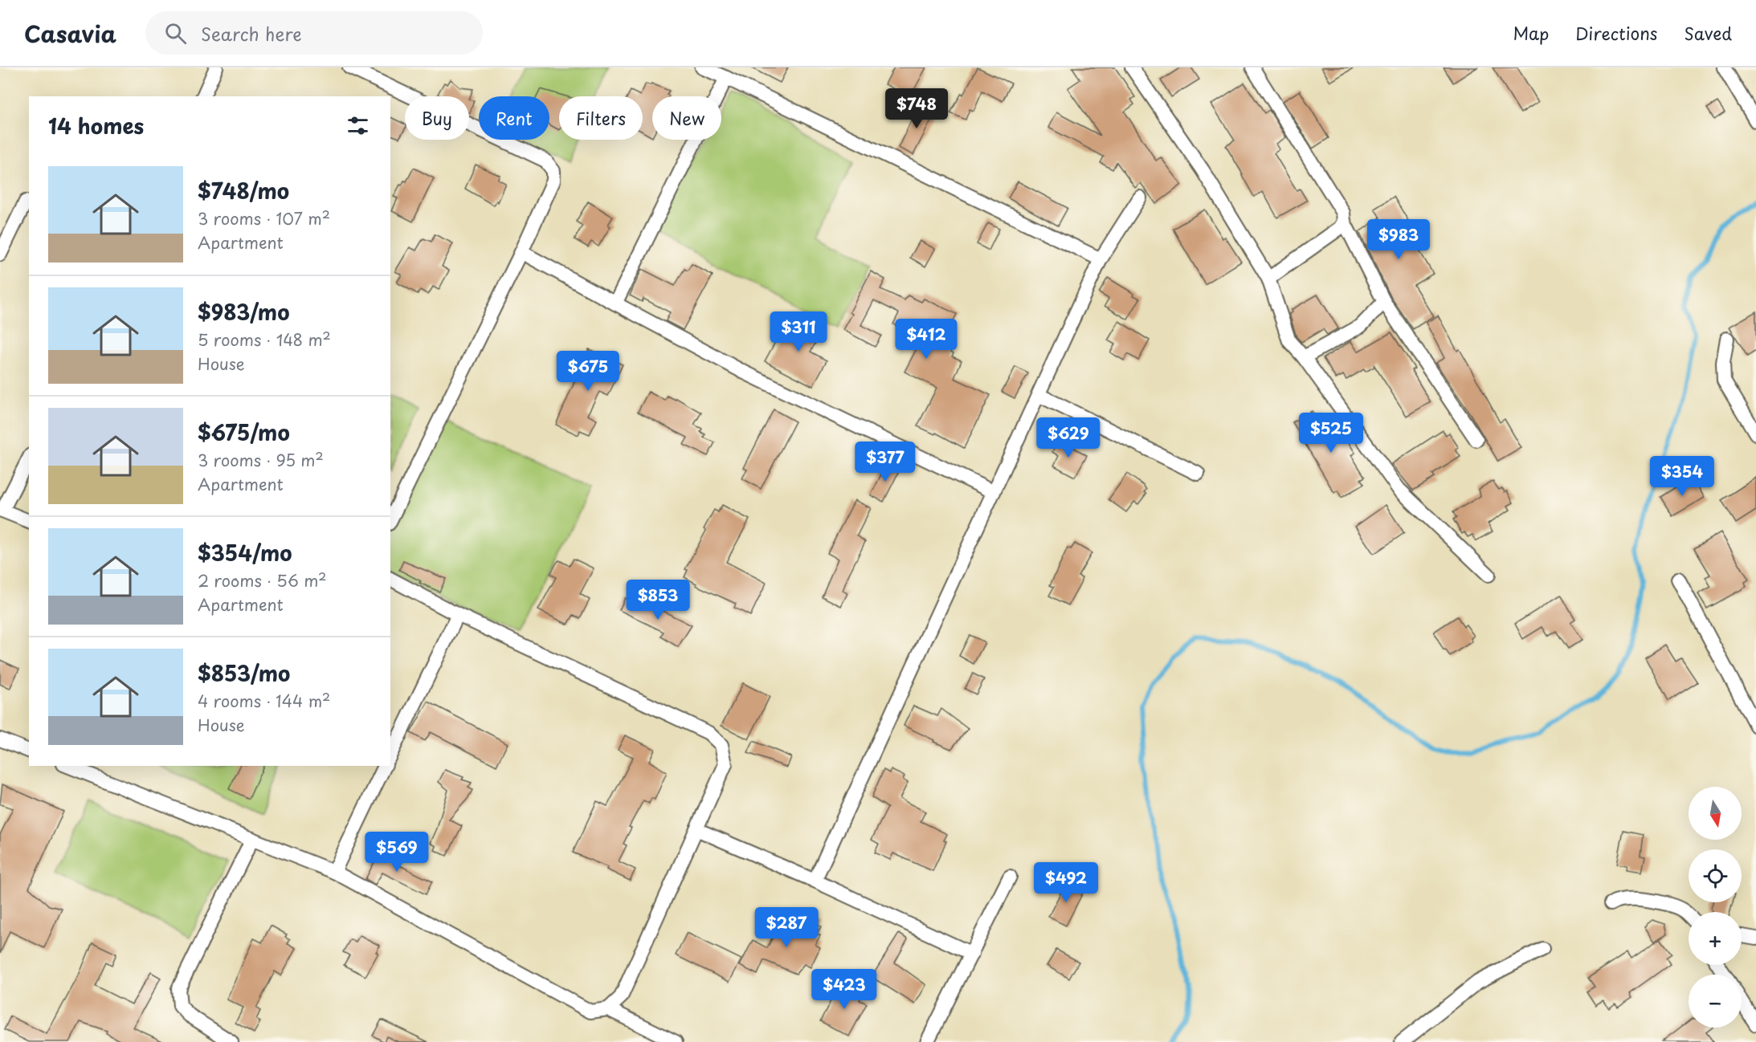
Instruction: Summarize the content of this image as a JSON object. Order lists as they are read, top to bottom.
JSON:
{
  "north": "bottom",
  "page": {
    "header": "Casavia",
    "search": "Search here",
    "nav": ["Map", "Directions", "Saved"],
    "price": [
      "$748",
      "$983",
      "$311",
      "$412",
      "$675",
      "$525",
      "$629",
      "$377",
      "$354",
      "$853",
      "$569",
      "$492",
      "$287",
      "$423"
    ],
    "chip": [
      "Buy",
      "Rent",
      "Filters",
      "New"
    ],
    "heading": "14 homes",
    "list": [
      {
        "name": "$748/mo",
        "note": "3 rooms · 107 m² · Apartment"
      },
      {
        "name": "$983/mo",
        "note": "5 rooms · 148 m² · House"
      },
      {
        "name": "$675/mo",
        "note": "3 rooms · 95 m² · Apartment"
      },
      {
        "name": "$354/mo",
        "note": "2 rooms · 56 m² · Apartment"
      },
      {
        "name": "$853/mo",
        "note": "4 rooms · 144 m² · House"
      }
    ],
    "map_buttons": ["+", "−"]
  }
}
